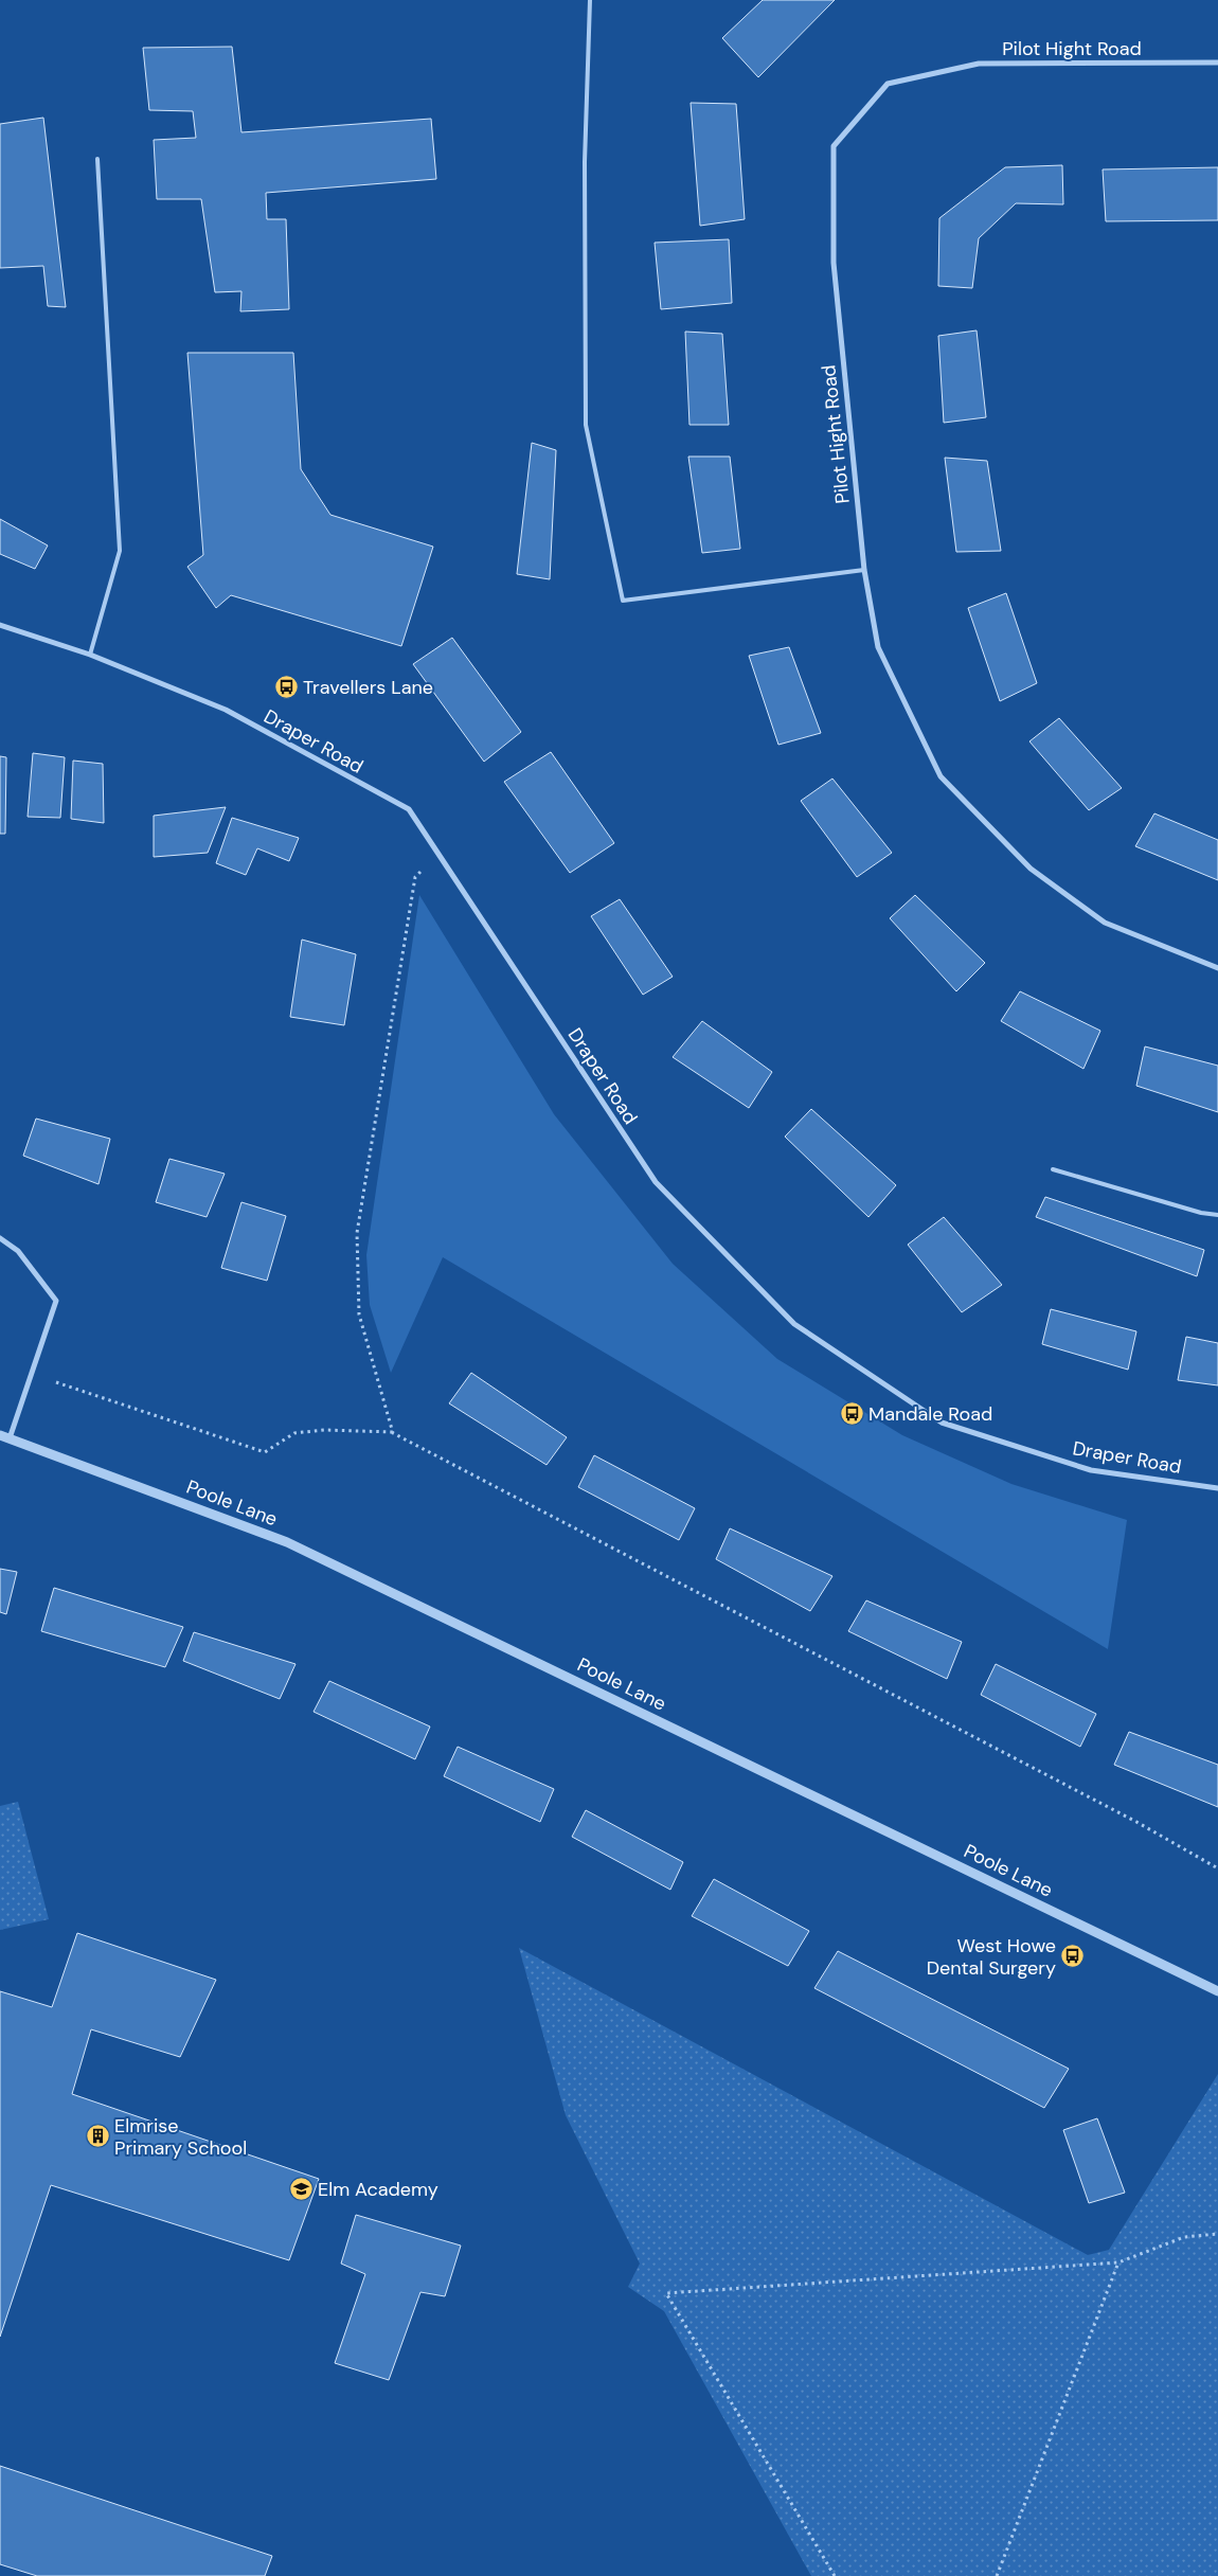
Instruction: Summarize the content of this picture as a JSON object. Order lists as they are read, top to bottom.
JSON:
{
  "streets": {
    "street": ["Pilot Hight Road", "Draper Road", "Poole Lane"]
  },
  "places": {
    "bus stop": ["Travellers Lane", "Mandale Road", "West Howe Dental Surgery"],
    "building": ["Elmrise Primary School"],
    "school or university": ["Elm Academy"]
  }
}
